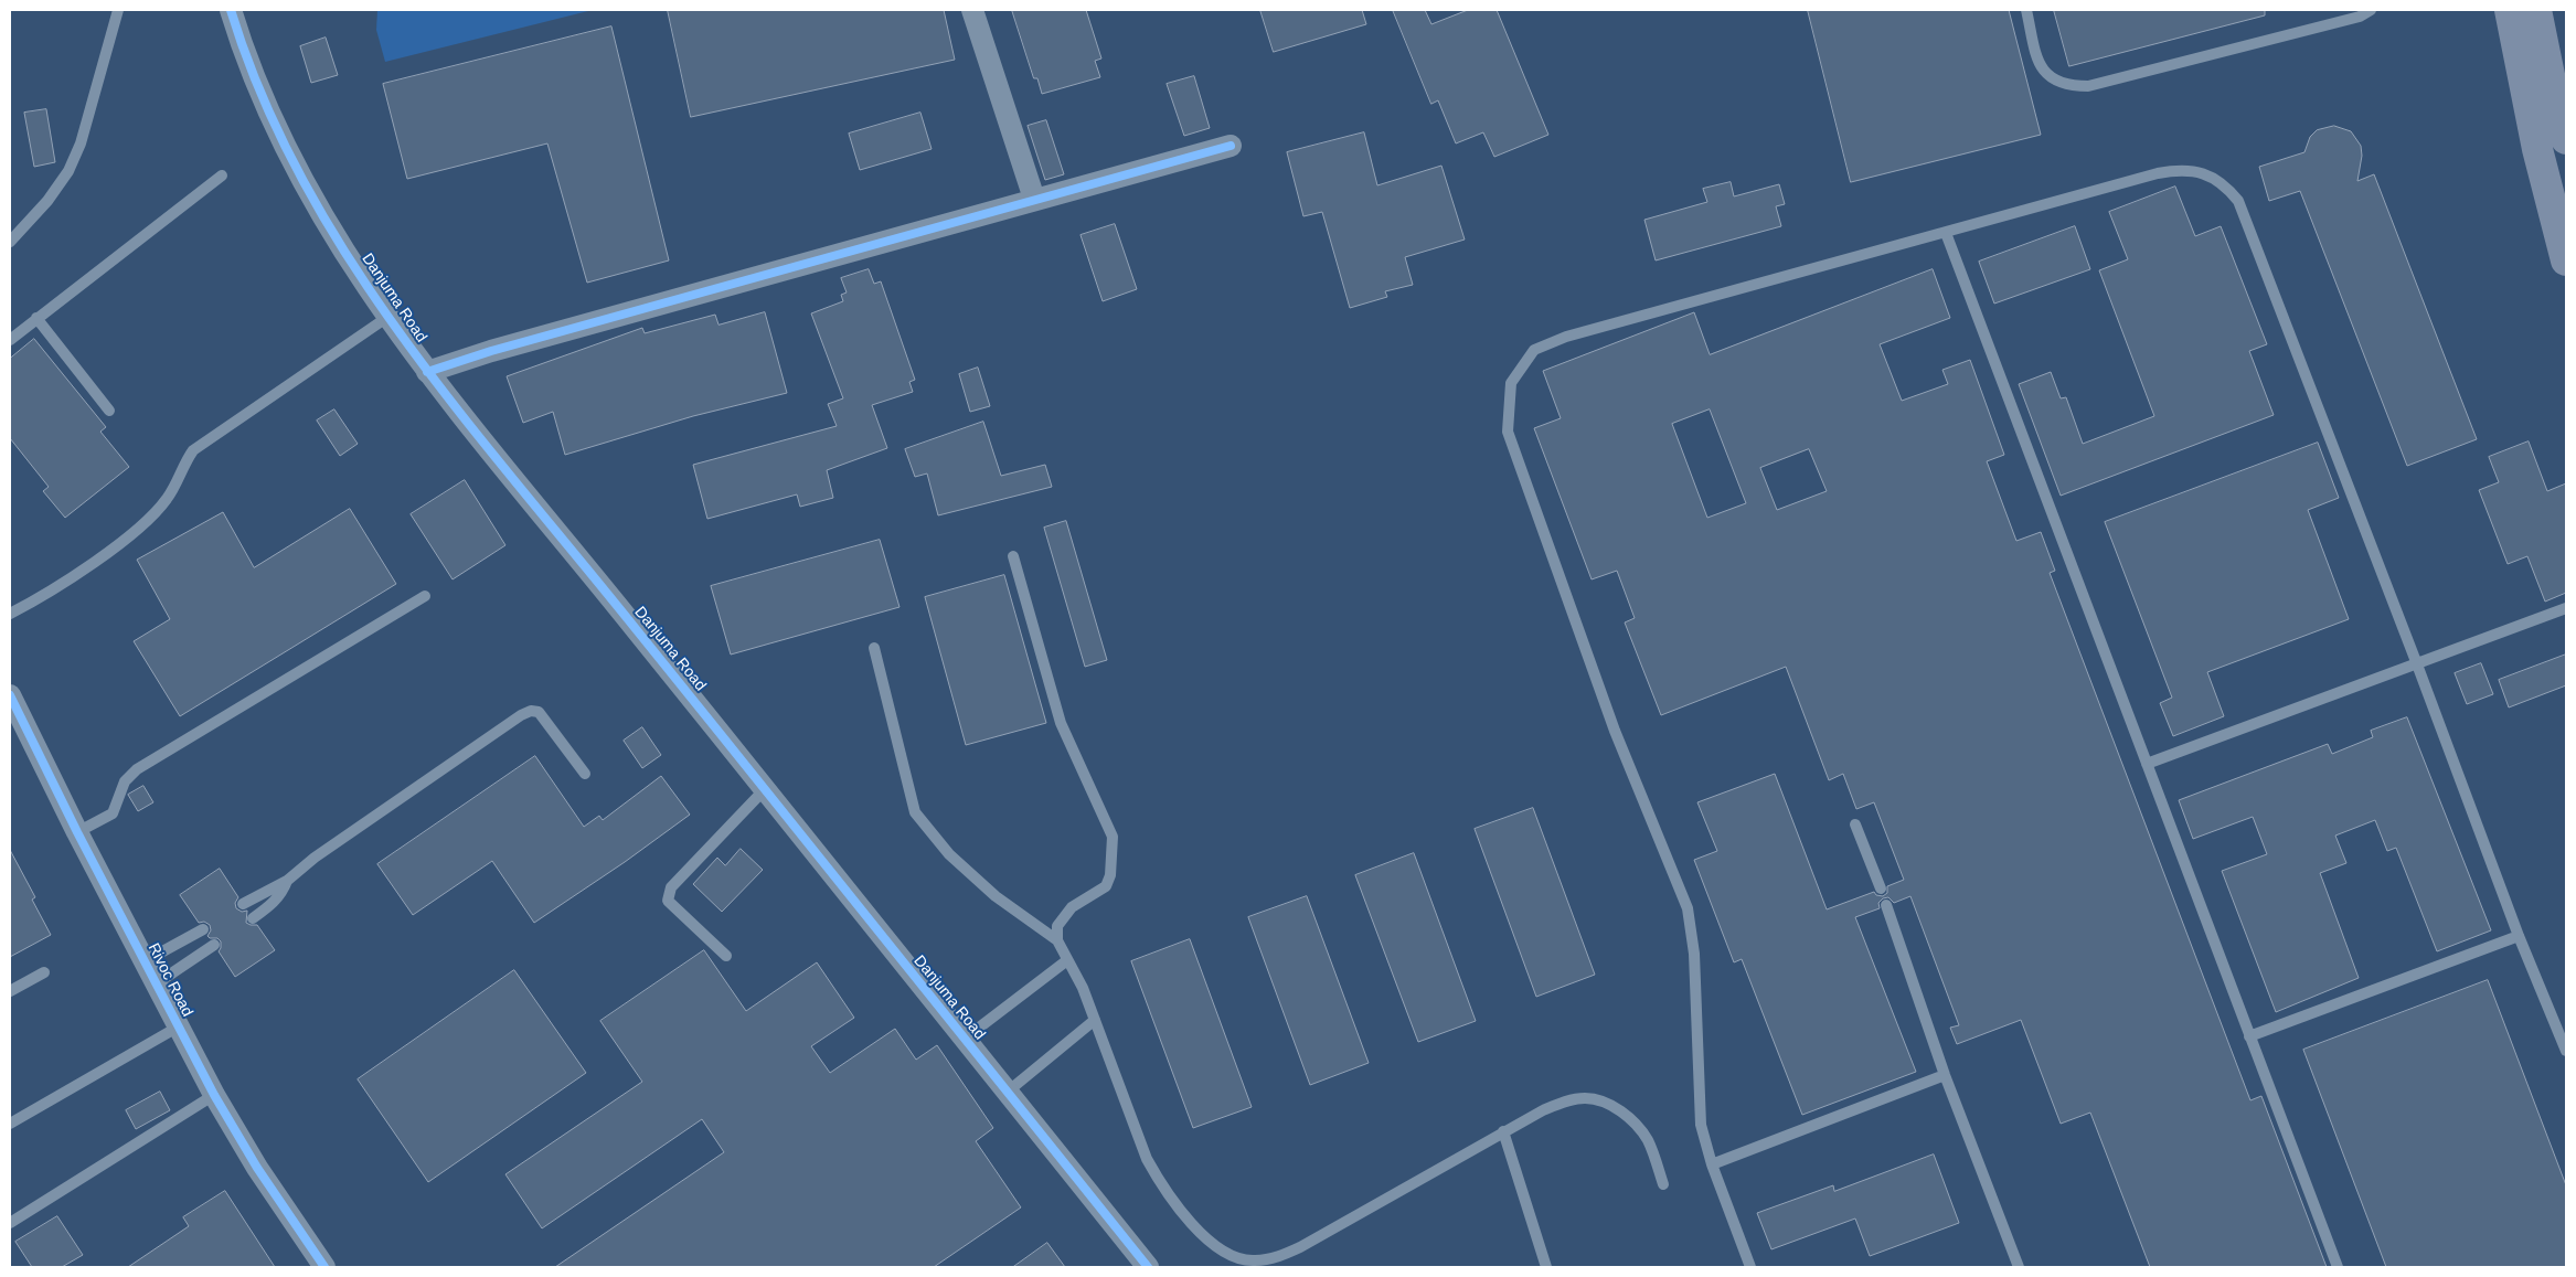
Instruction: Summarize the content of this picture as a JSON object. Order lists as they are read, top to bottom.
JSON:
{
  "streets": {
    "street": ["Danjuma Road", "Rivoc Road"]
  }
}
